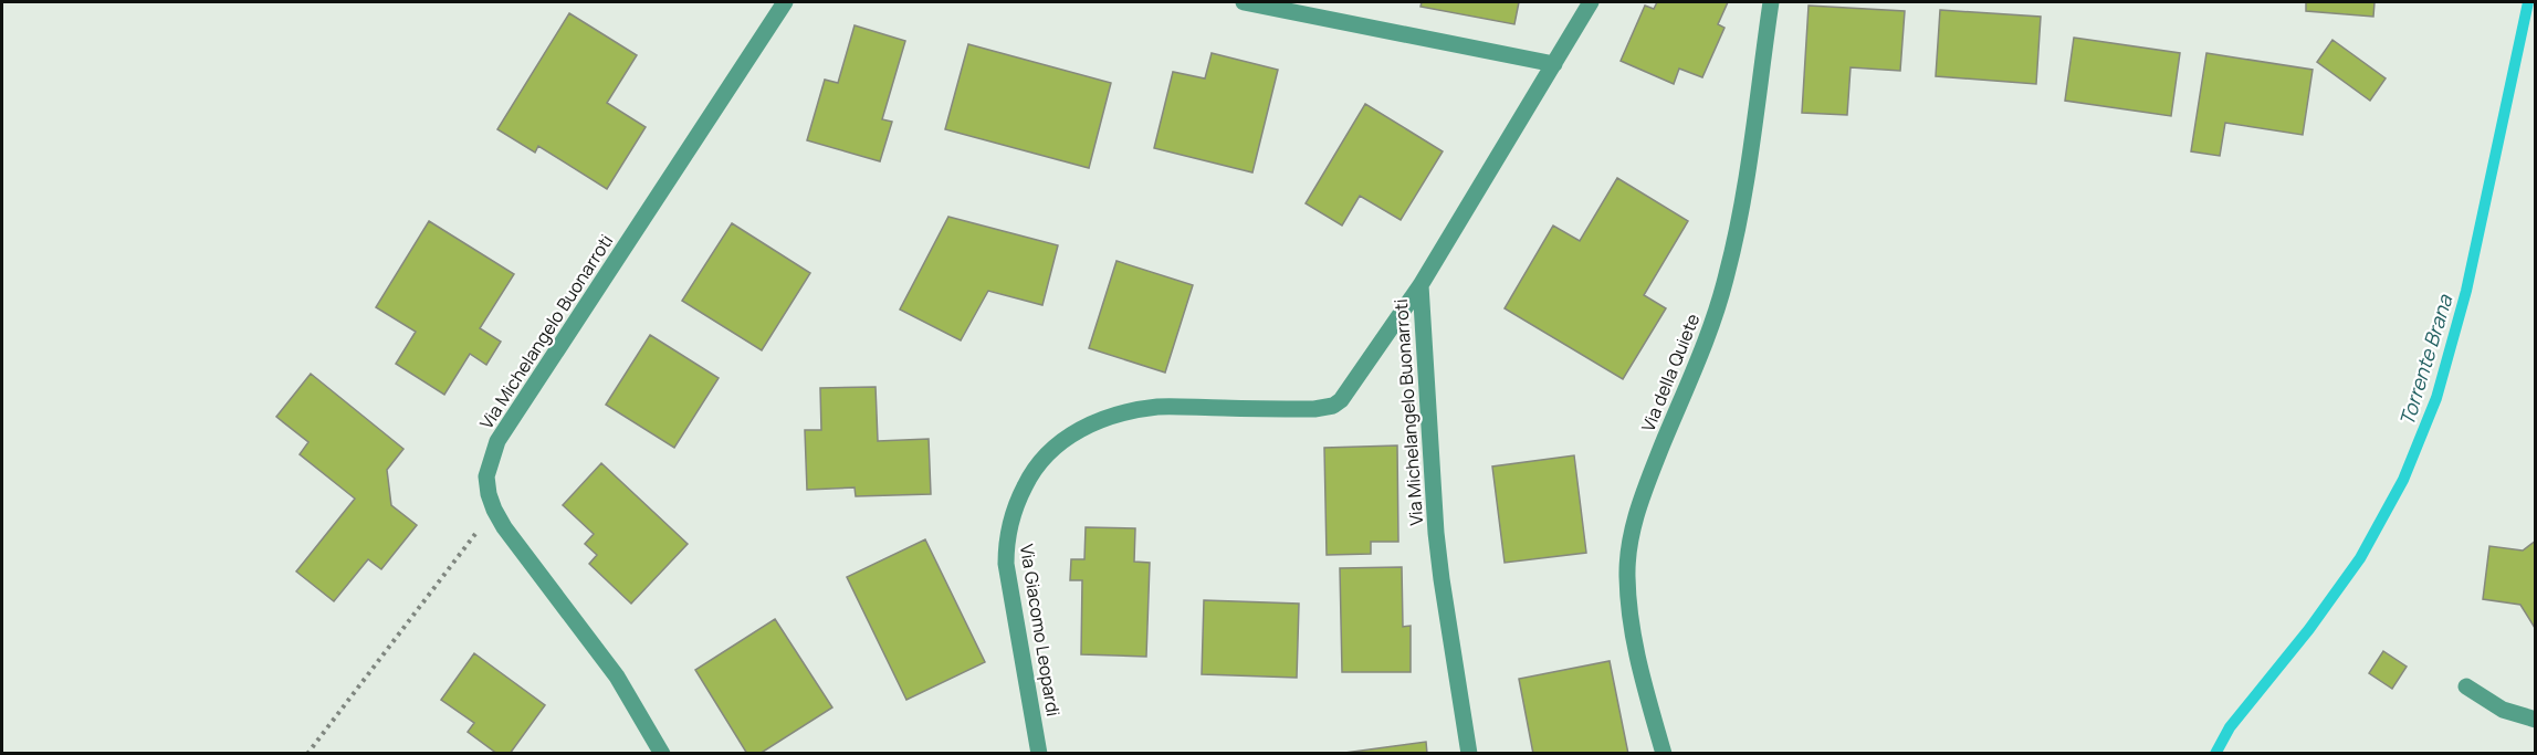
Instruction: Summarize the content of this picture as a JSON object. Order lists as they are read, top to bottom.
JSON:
{
  "streets": {
    "street": ["Via Michelangelo Buonarroti", "Via della Quiete", "Via Giacomo Leopardi"]
  },
  "crossings": [
    ["Via Michelangelo Buonarroti", "Via Giacomo Leopardi"]
  ],
  "water": ["Torrente Brana"]
}
